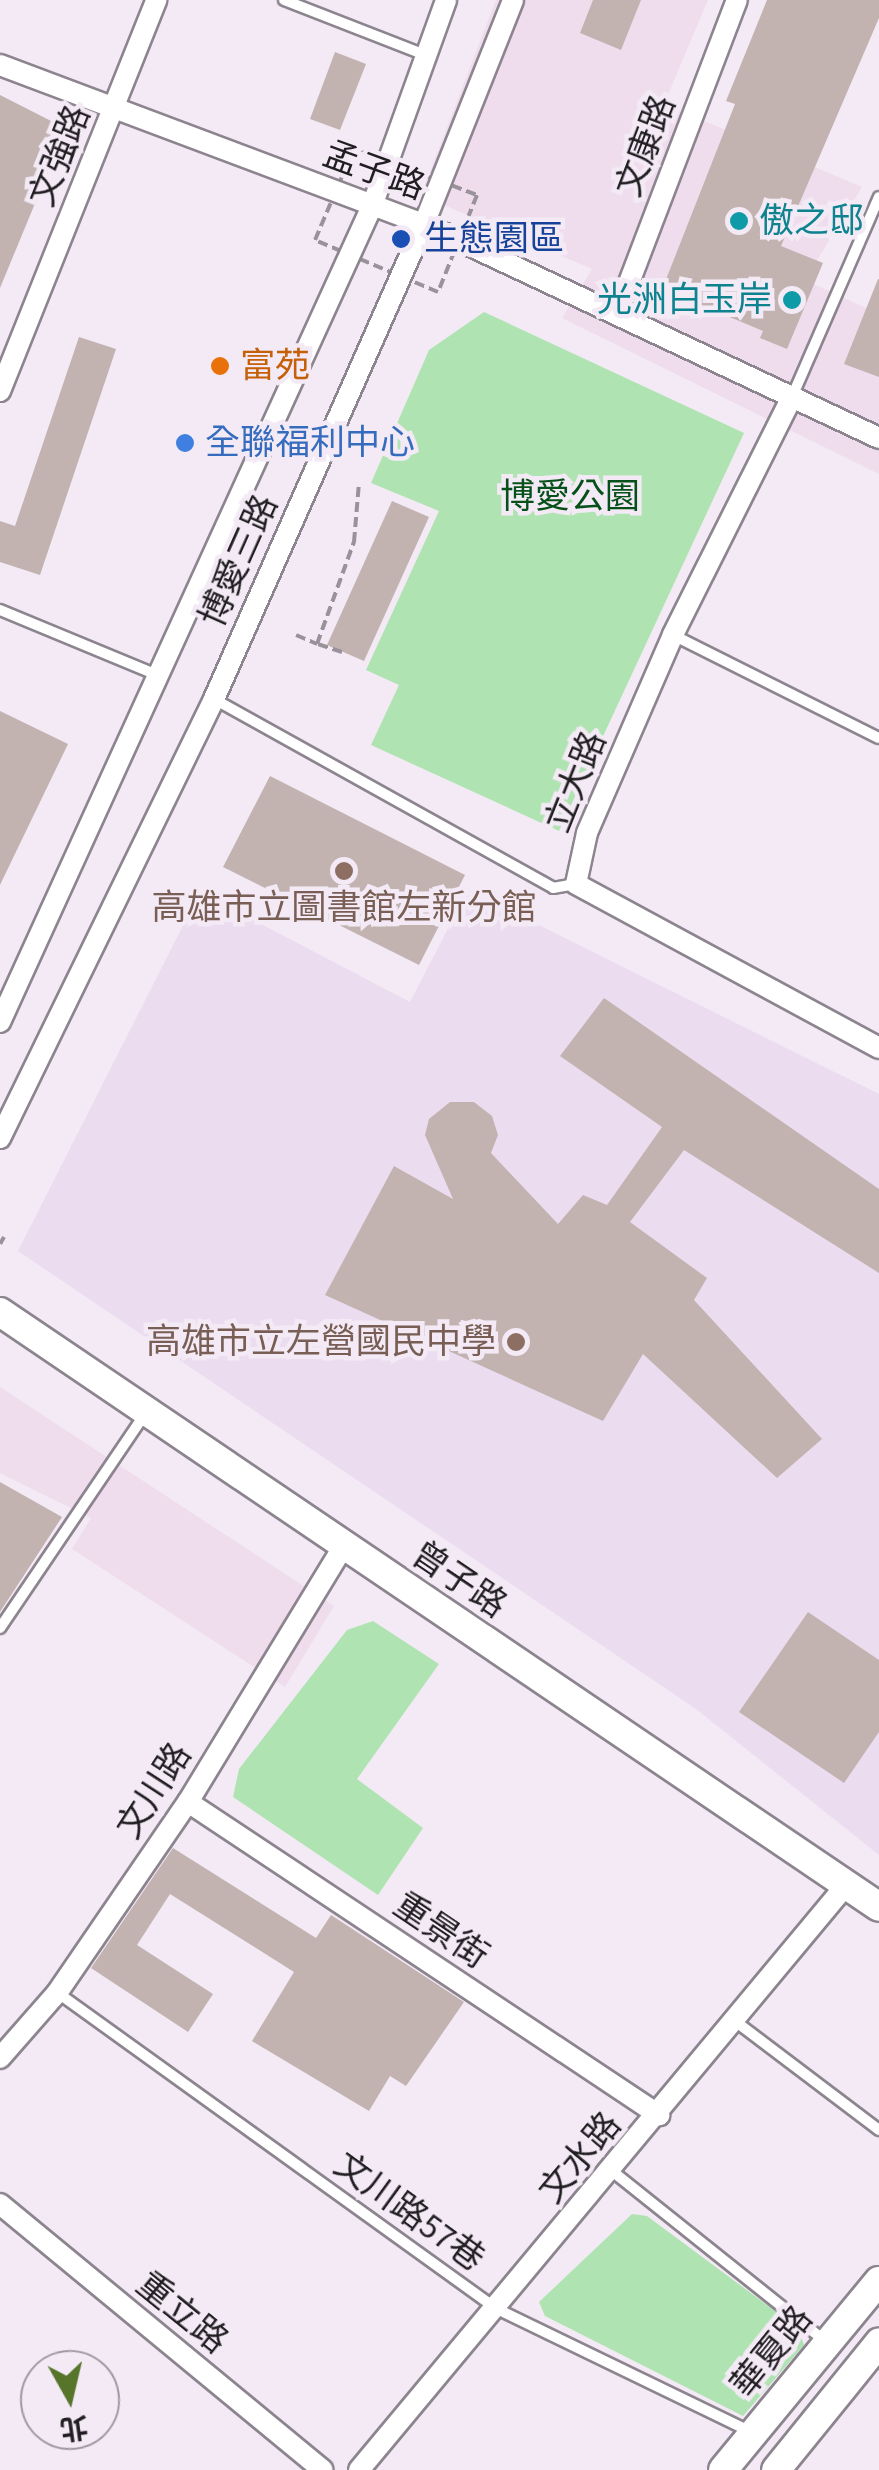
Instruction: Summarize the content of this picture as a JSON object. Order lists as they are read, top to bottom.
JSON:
{
  "streets": {
    "street": [
      "文康路",
      "文強路",
      "孟子路",
      "博愛三路",
      "立大路",
      "曾子路",
      "文川路",
      "重景街",
      "文水路",
      "重立路",
      "華夏路"
    ],
    "lane": ["文川路57巷"]
  },
  "crossings": [
    ["文康路", "孟子路"],
    ["文強路", "孟子路"],
    ["孟子路", "博愛三路"],
    ["孟子路", "立大路"],
    ["曾子路", "文川路"],
    ["曾子路", "文水路"],
    ["文川路", "重景街"],
    ["文川路", "文川路57巷"],
    ["重景街", "文水路"],
    ["文水路", "文川路57巷"],
    ["文川路57巷", "華夏路"]
  ],
  "parks": ["博愛公園"],
  "places": [
    "傲之邸",
    "生態園區",
    "光洲白玉岸",
    "富苑",
    "全聯福利中心",
    "高雄市立圖書館左新分館",
    "高雄市立左營國民中學"
  ],
  "north": "bottom"
}
